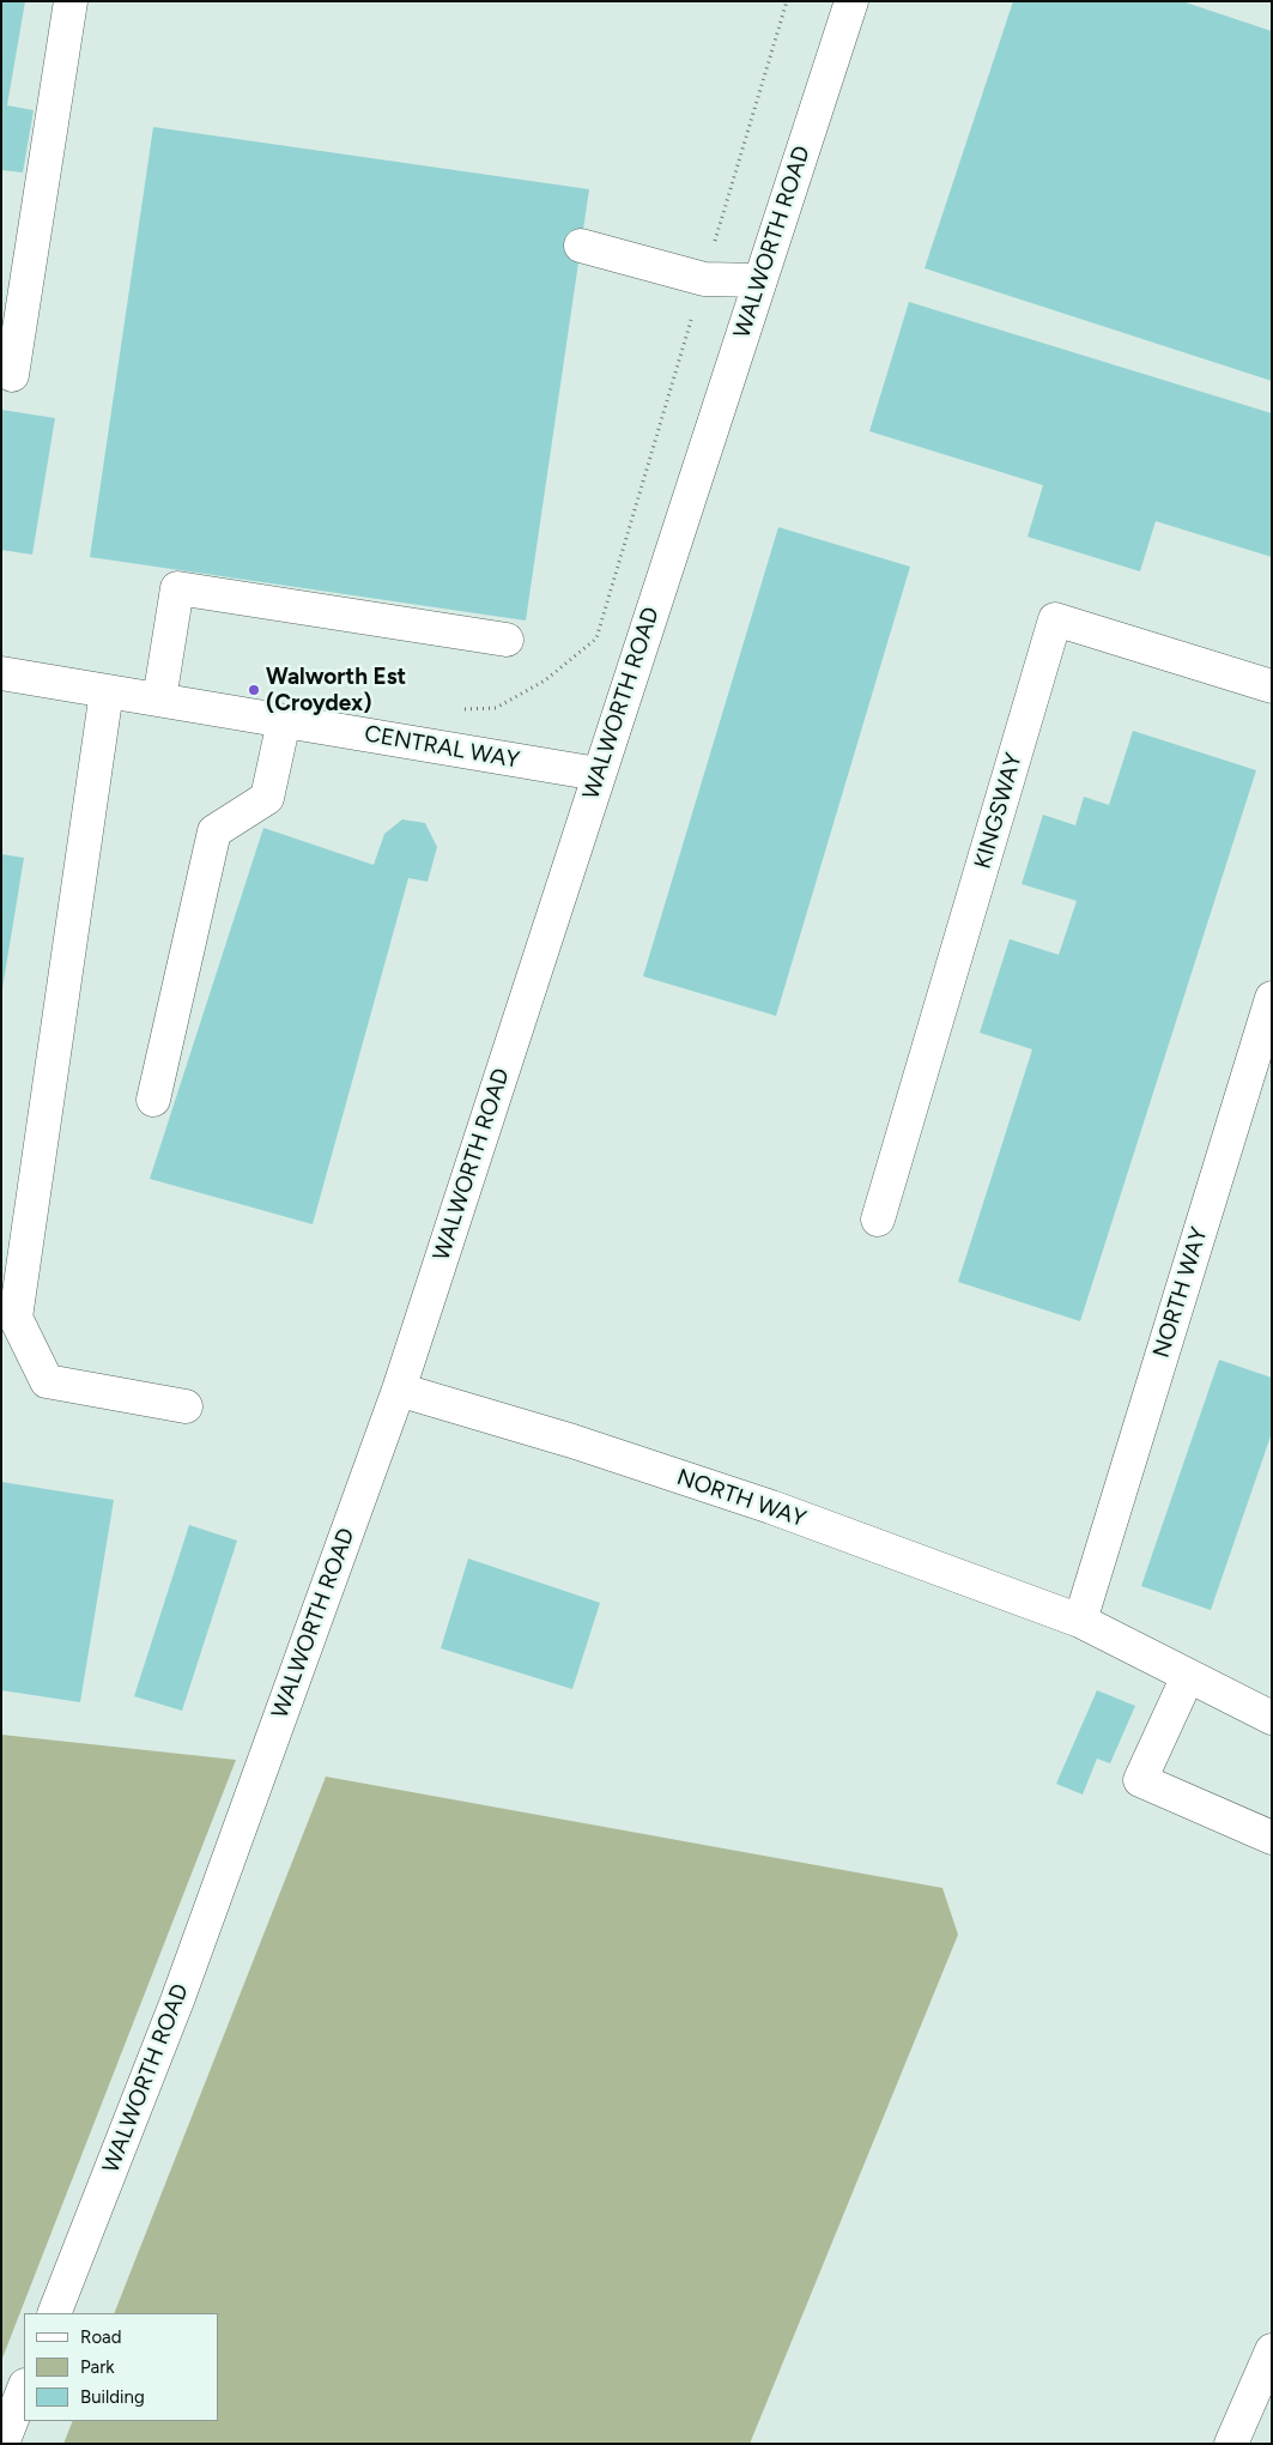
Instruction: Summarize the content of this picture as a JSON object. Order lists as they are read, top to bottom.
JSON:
{
  "streets": {
    "street": [
      "WALWORTH ROAD",
      "CENTRAL WAY",
      "KINGSWAY",
      "NORTH WAY"
    ]
  },
  "crossings": [
    ["WALWORTH ROAD", "CENTRAL WAY"],
    ["WALWORTH ROAD", "NORTH WAY"]
  ],
  "places": ["Walworth Est (Croydex)"],
  "legend": ["Road", "Park", "Building"]
}
